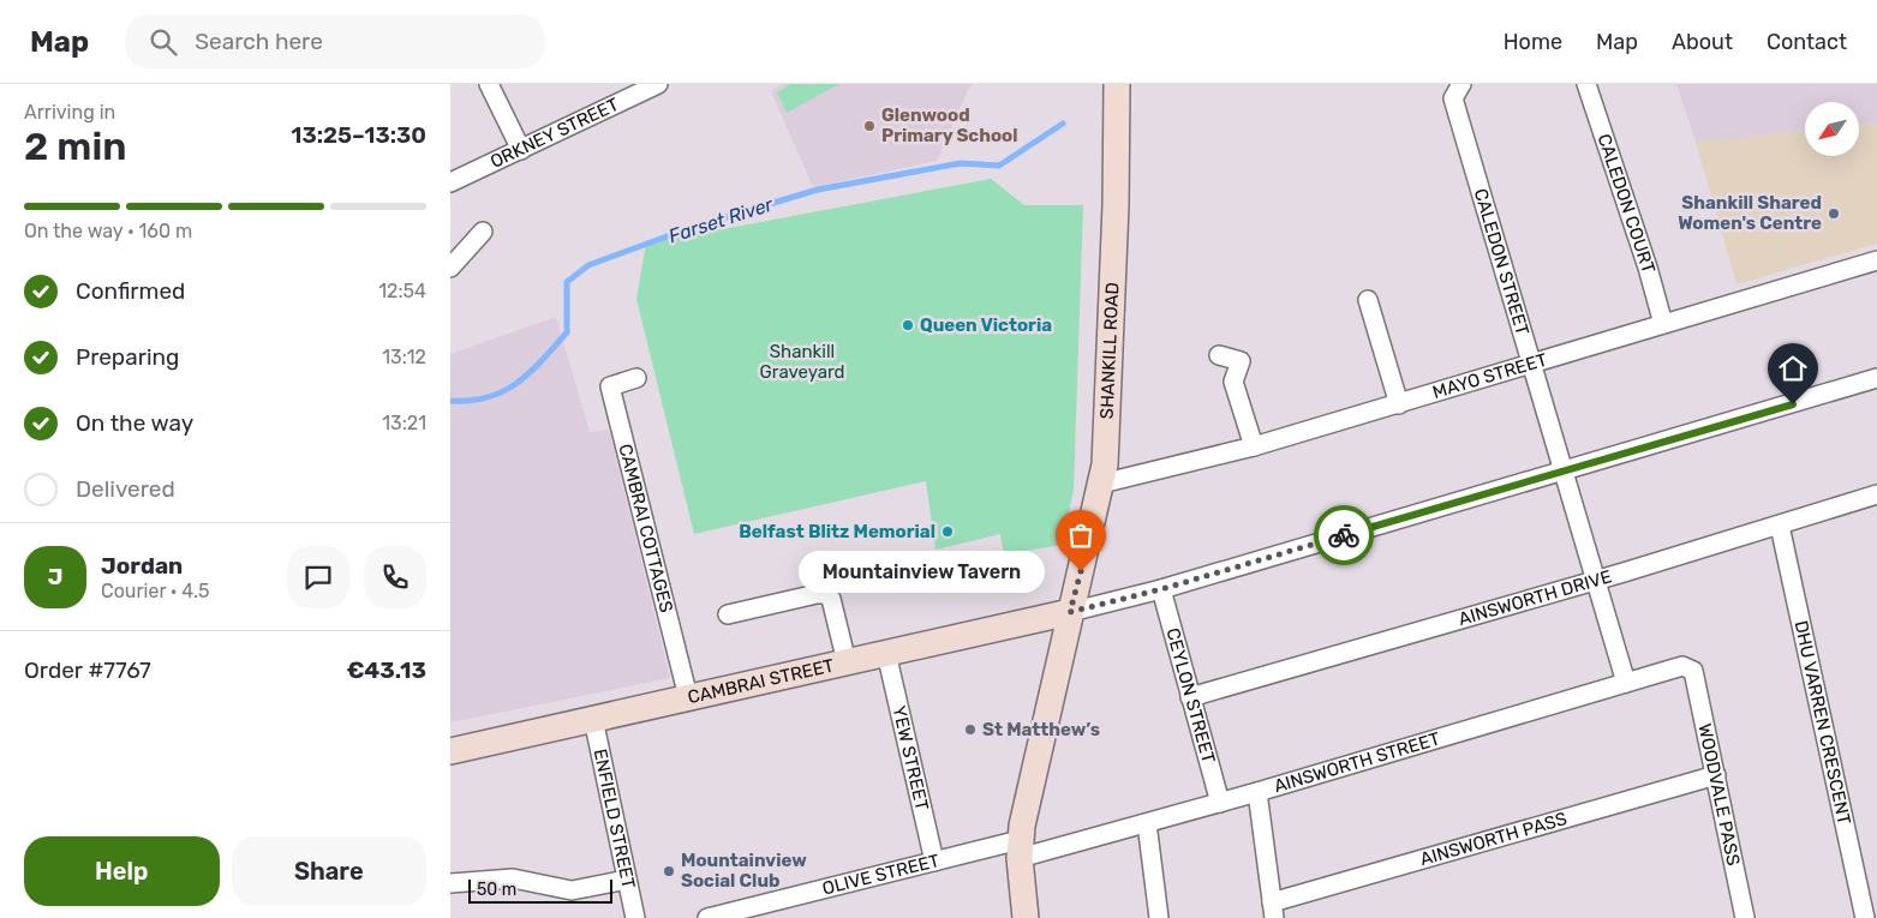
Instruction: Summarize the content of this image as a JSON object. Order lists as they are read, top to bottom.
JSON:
{
  "streets": {
    "main road": ["SHANKILL ROAD", "CAMBRAI STREET"],
    "street": [
      "ORKNEY STREET",
      "CALEDON COURT",
      "CALEDON STREET",
      "MAYO STREET",
      "CAMBRAI COTTAGES",
      "AINSWORTH DRIVE",
      "CEYLON STREET",
      "DHU VARREN CRESCENT",
      "YEW STREET",
      "AINSWORTH STREET",
      "WOODVALE PASS",
      "ENFIELD STREET",
      "AINSWORTH PASS",
      "OLIVE STREET"
    ]
  },
  "crossings": [
    ["CALEDON COURT", "MAYO STREET"],
    ["CALEDON STREET", "MAYO STREET"],
    ["CALEDON STREET", "AINSWORTH DRIVE"],
    ["CALEDON STREET", "AINSWORTH STREET"],
    ["SHANKILL ROAD", "MAYO STREET"],
    ["SHANKILL ROAD", "CAMBRAI STREET"],
    ["SHANKILL ROAD", "AINSWORTH STREET"],
    ["SHANKILL ROAD", "OLIVE STREET"],
    ["CAMBRAI COTTAGES", "CAMBRAI STREET"],
    ["AINSWORTH DRIVE", "CEYLON STREET"],
    ["AINSWORTH DRIVE", "DHU VARREN CRESCENT"],
    ["CAMBRAI STREET", "YEW STREET"],
    ["CAMBRAI STREET", "ENFIELD STREET"],
    ["CEYLON STREET", "AINSWORTH STREET"],
    ["YEW STREET", "OLIVE STREET"],
    ["AINSWORTH STREET", "WOODVALE PASS"],
    ["AINSWORTH STREET", "OLIVE STREET"],
    ["WOODVALE PASS", "AINSWORTH PASS"]
  ],
  "water": ["Farset River"],
  "parks": ["Shankill Graveyard"],
  "places": [
    "Glenwood Primary School",
    "Shankill Shared Women's Centre",
    "Queen Victoria",
    "Belfast Blitz Memorial",
    "Mountainview Tavern",
    "St Matthew’s",
    "Mountainview Social Club"
  ],
  "scale_bar": "50 m",
  "north": "bottom left",
  "page": {
    "header": "Map",
    "search": "Search here",
    "nav": [
      "Home",
      "Map",
      "About",
      "Contact"
    ],
    "heading": ["2 min", "Arriving in", "13:25–13:30"],
    "panel": [
      "Jordan",
      "Courier · 4.5",
      "Order #7767",
      "€43.13"
    ],
    "bar": "On the way · 160 m",
    "list": [
      ["Confirmed", "12:54"],
      ["Preparing", "13:12"],
      ["On the way", "13:21"],
      "Delivered"
    ],
    "round": "J",
    "bubble": "Mountainview Tavern",
    "buttons": ["Help", "Share"],
    "scale": "50 m"
  }
}
